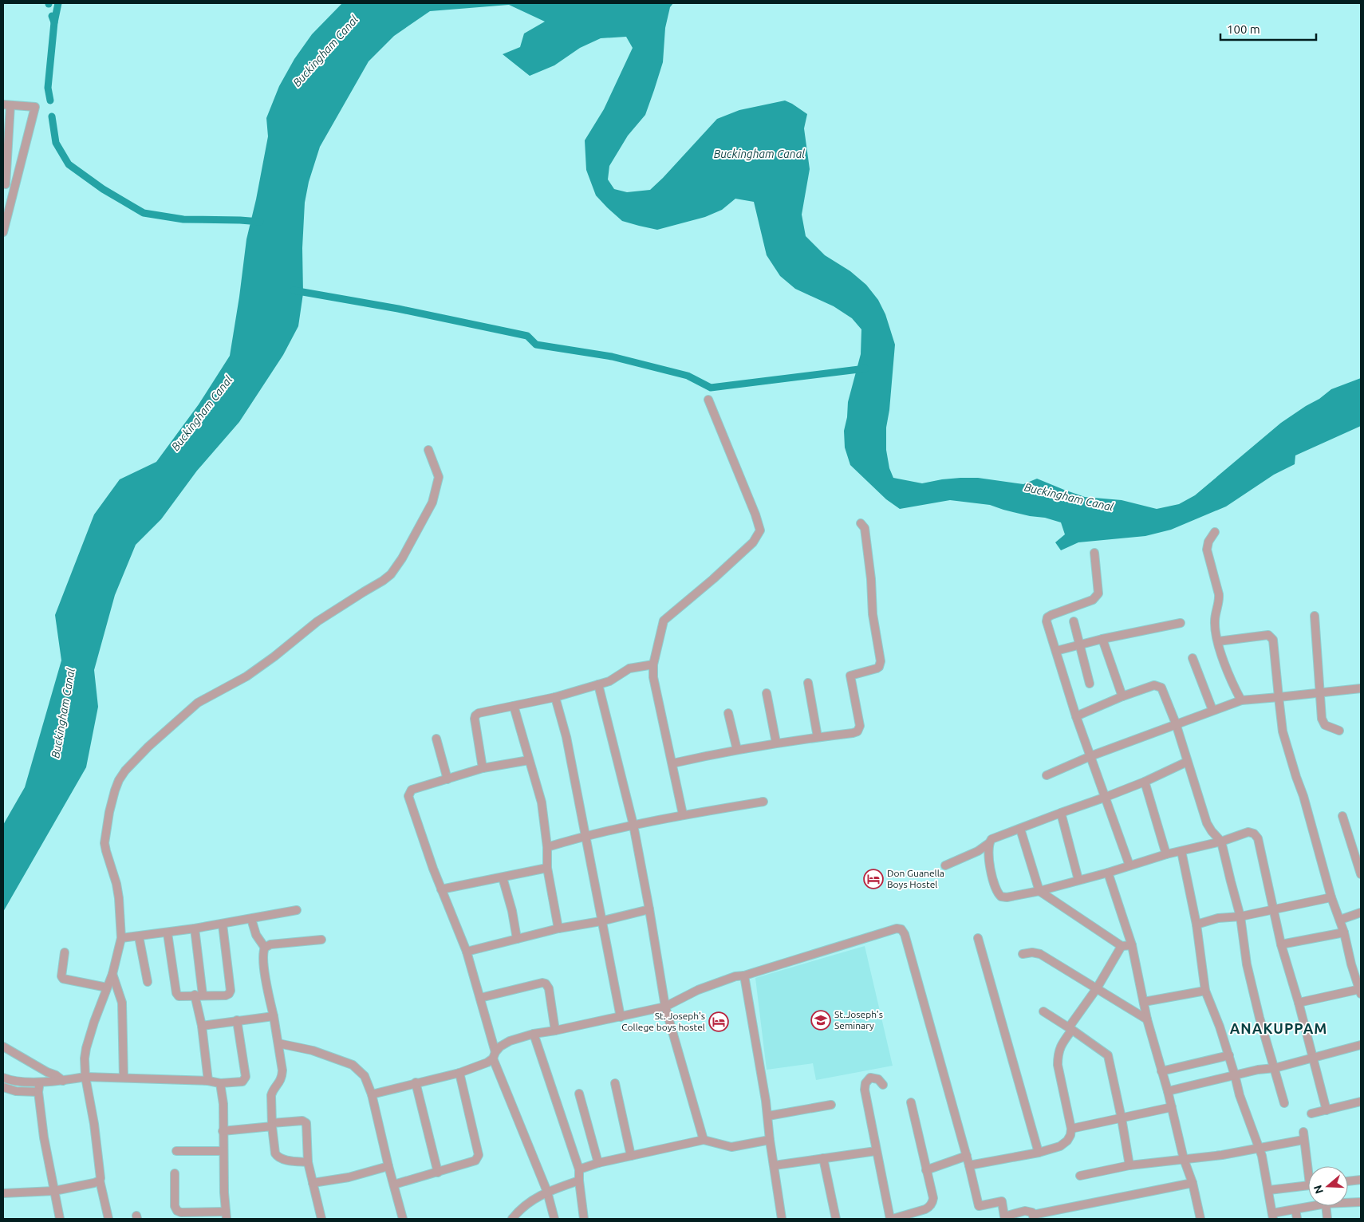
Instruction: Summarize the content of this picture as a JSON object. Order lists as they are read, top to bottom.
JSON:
{
  "districts": ["ANAKUPPAM"],
  "water": ["Buckingham Canal"],
  "places": {
    "hotel": ["Don Guanella Boys Hostel", "St. Joseph's College boys hostel"],
    "school or university": ["St.Joseph's Seminary"]
  },
  "scale_bar": "100 m",
  "north": "left"
}
